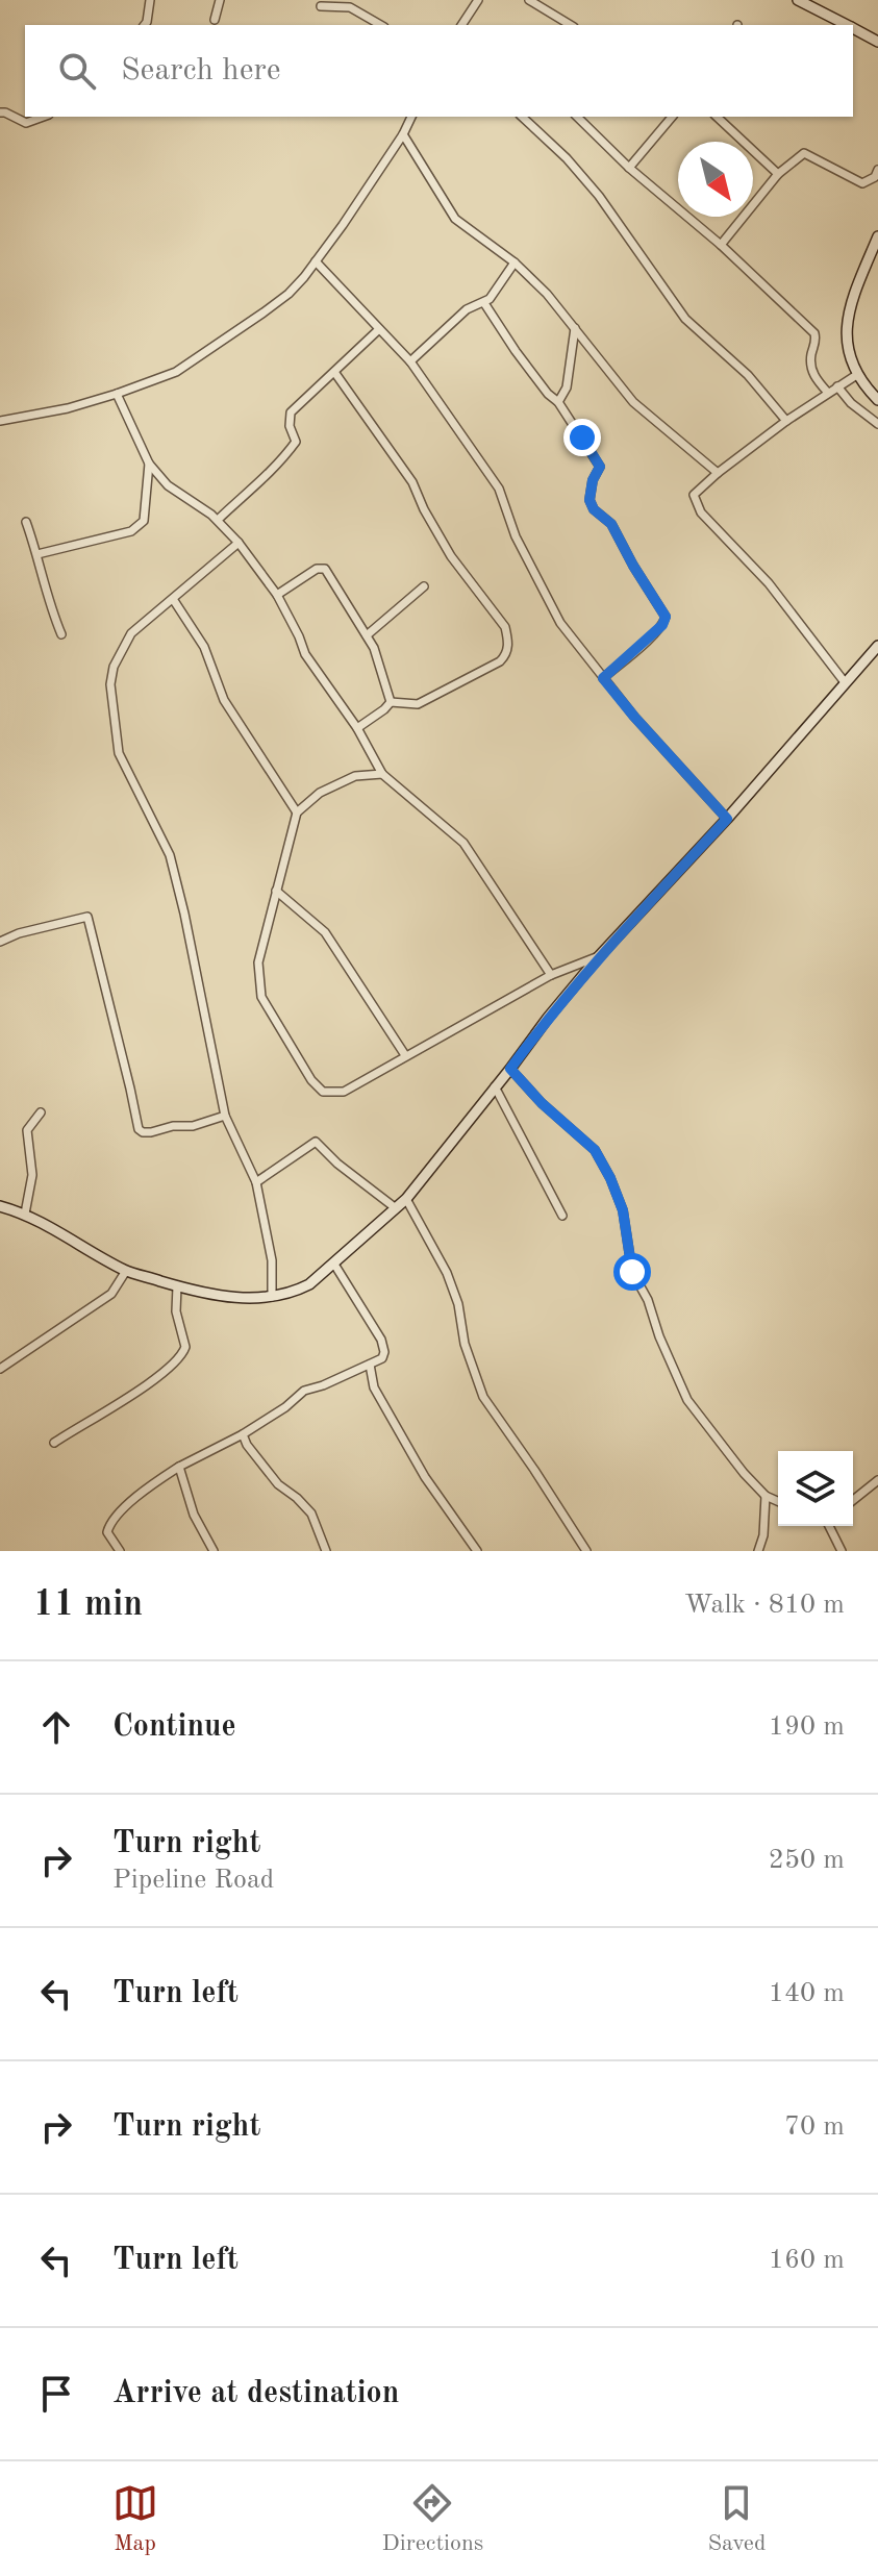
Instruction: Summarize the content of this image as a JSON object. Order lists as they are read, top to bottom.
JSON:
{
  "north": "bottom right",
  "page": {
    "search": "Search here",
    "heading": ["11 min", "Walk · 810 m"],
    "list": [
      ["Continue", "190 m"],
      ["Turn right", "Pipeline Road", "250 m"],
      ["Turn left", "140 m"],
      ["Turn right", "70 m"],
      ["Turn left", "160 m"],
      "Arrive at destination"
    ],
    "nav": ["Map", "Directions", "Saved"]
  }
}
